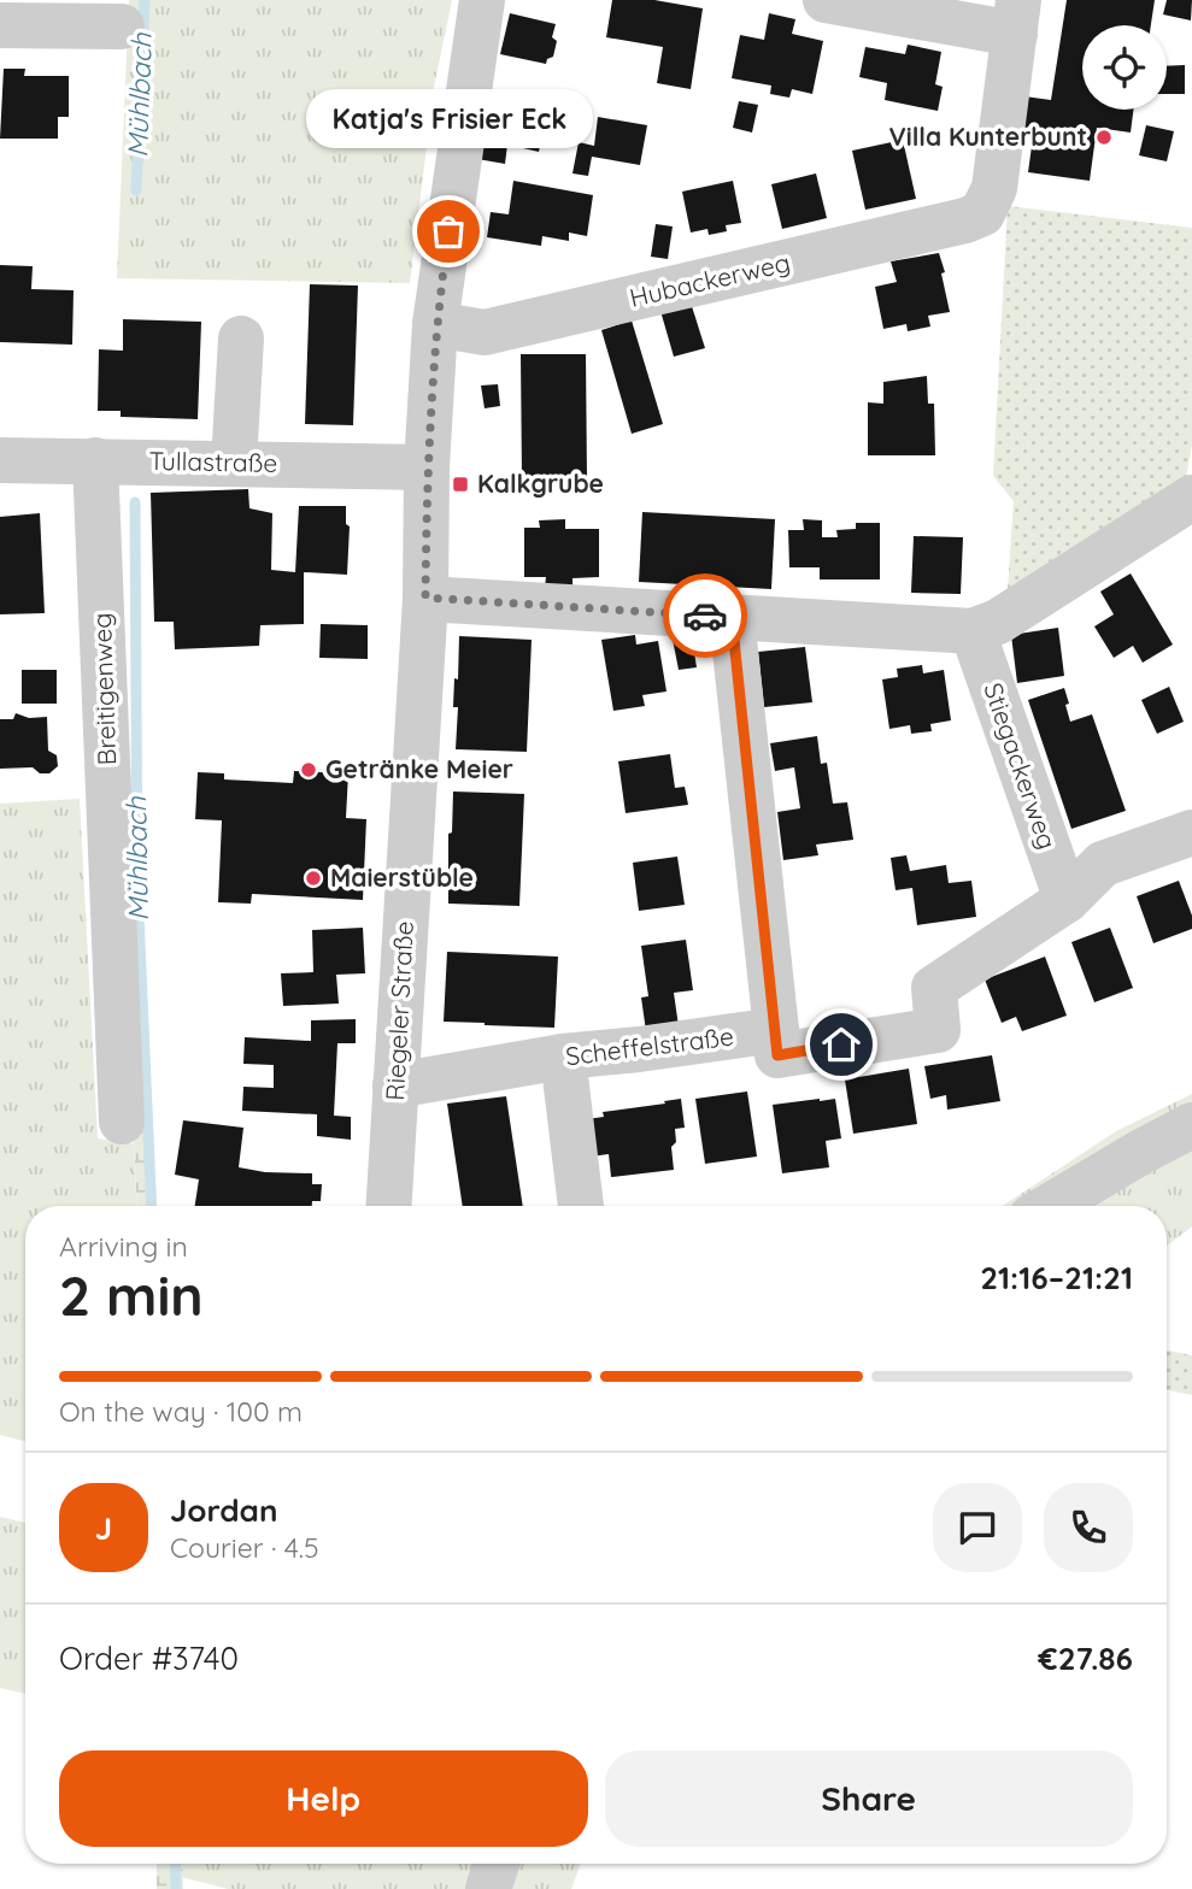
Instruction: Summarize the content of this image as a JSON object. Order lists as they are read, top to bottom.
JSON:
{
  "streets": {
    "street": [
      "Hubackerweg",
      "Tullastraße",
      "Breitigenweg",
      "Stiegackerweg",
      "Riegeler Straße",
      "Scheffelstraße"
    ]
  },
  "crossings": [
    ["Hubackerweg", "Riegeler Straße"],
    ["Tullastraße", "Breitigenweg"],
    ["Tullastraße", "Riegeler Straße"],
    ["Riegeler Straße", "Scheffelstraße"]
  ],
  "water": ["Mühlbach"],
  "places": {
    "other": [
      "Villa Kunterbunt",
      "Katja's Frisier Eck",
      "Getränke Meier",
      "Maierstüble"
    ],
    "transit": ["Kalkgrube"]
  },
  "page": {
    "bubble": "Katja's Frisier Eck",
    "heading": ["2 min", "Arriving in", "21:16–21:21"],
    "panel": [
      "Jordan",
      "Courier · 4.5",
      "Order #3740",
      "€27.86"
    ],
    "bar": "On the way · 100 m",
    "round": "J",
    "buttons": ["Help", "Share"]
  }
}
